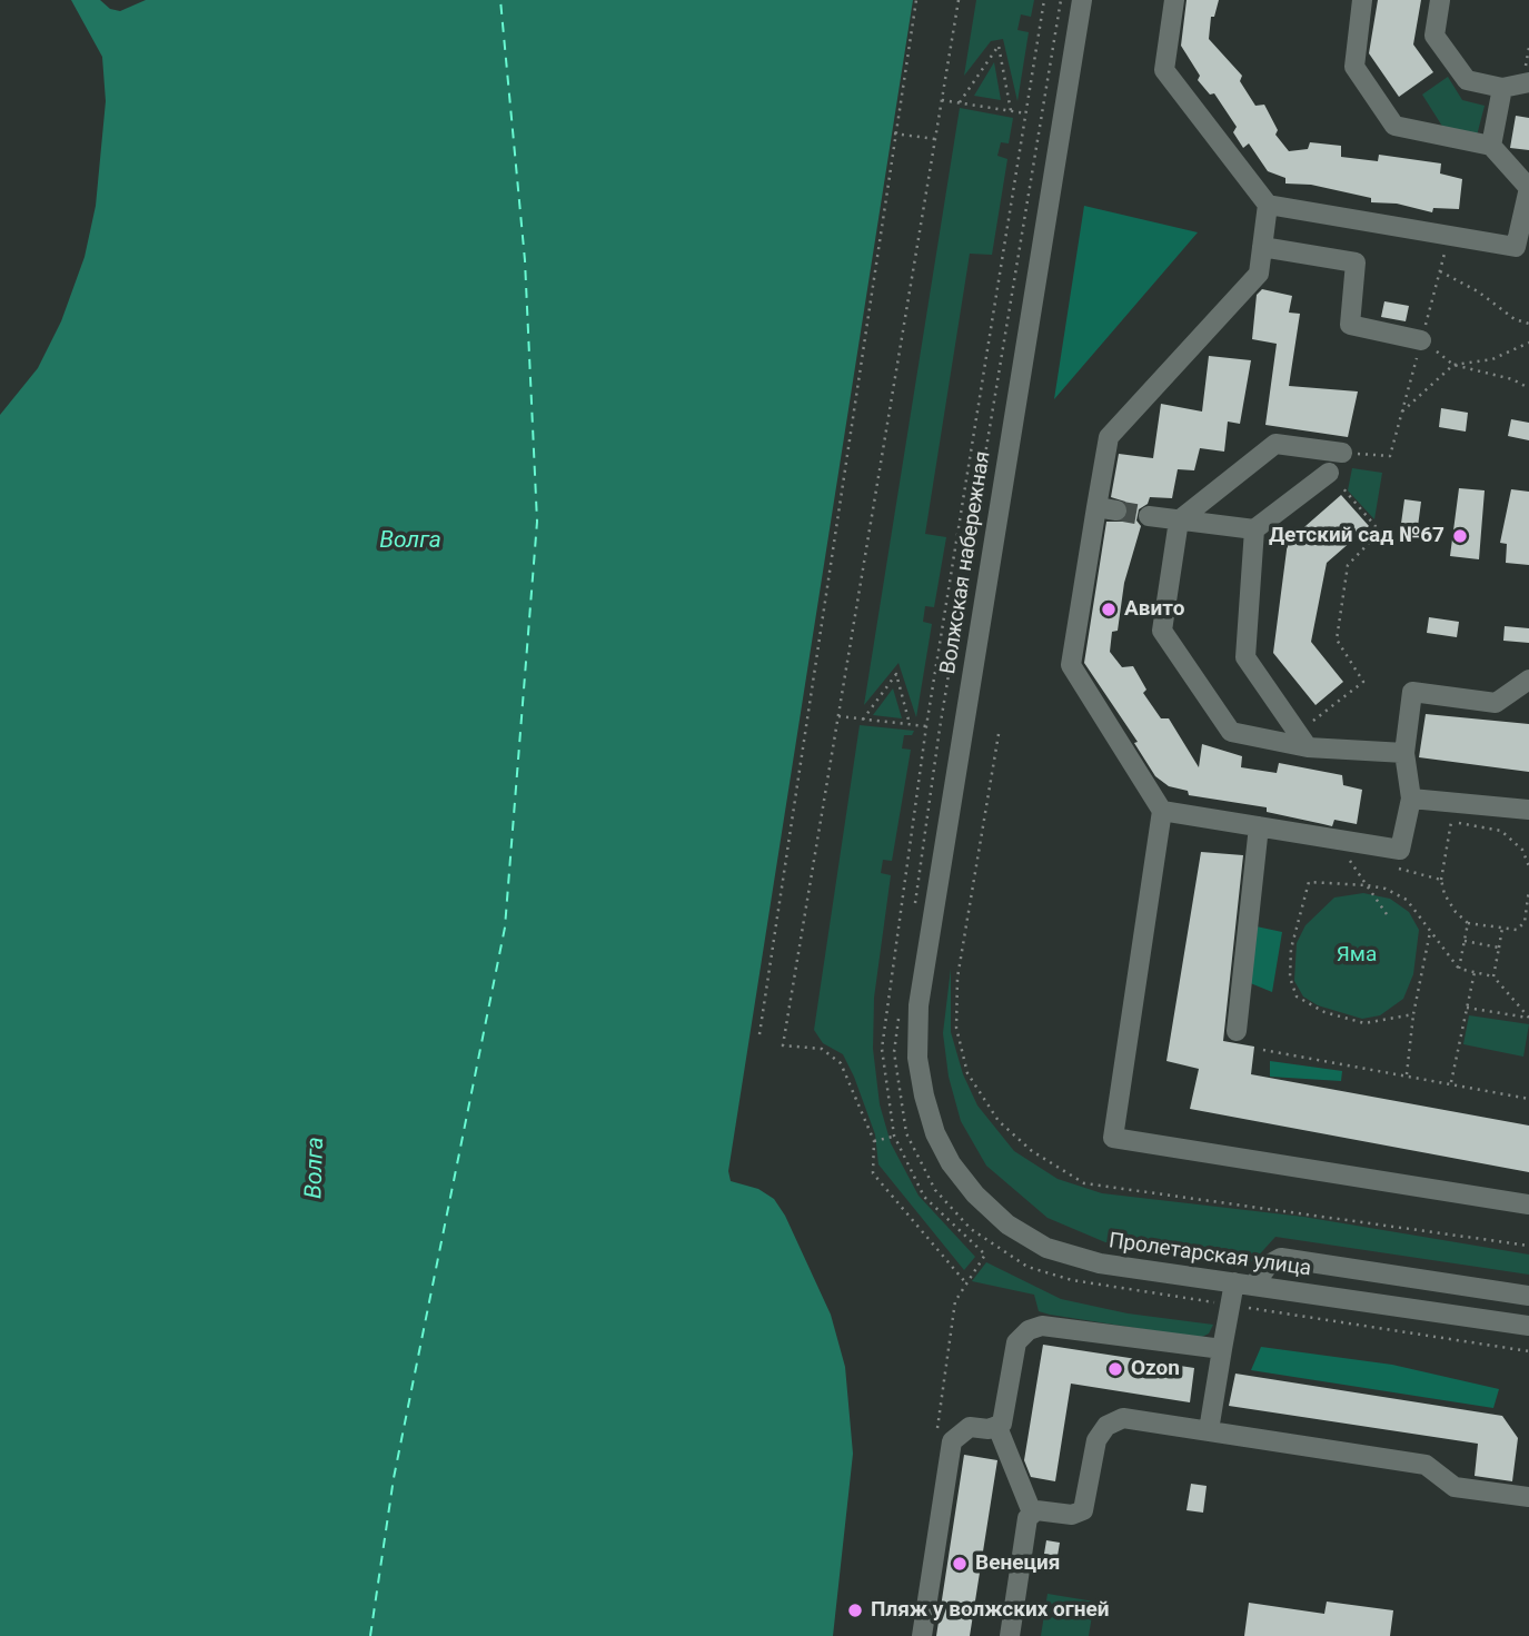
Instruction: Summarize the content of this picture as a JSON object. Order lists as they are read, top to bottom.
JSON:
{
  "streets": {
    "street": ["Волжская набережная", "Пролетарская улица"]
  },
  "crossings": [
    ["Волжская набережная", "Пролетарская улица"]
  ],
  "water": ["Волга"],
  "parks": ["Яма"],
  "places": [
    "Детский сад №67",
    "Авито",
    "Ozon",
    "Венеция",
    "Пляж у волжских огней"
  ]
}
